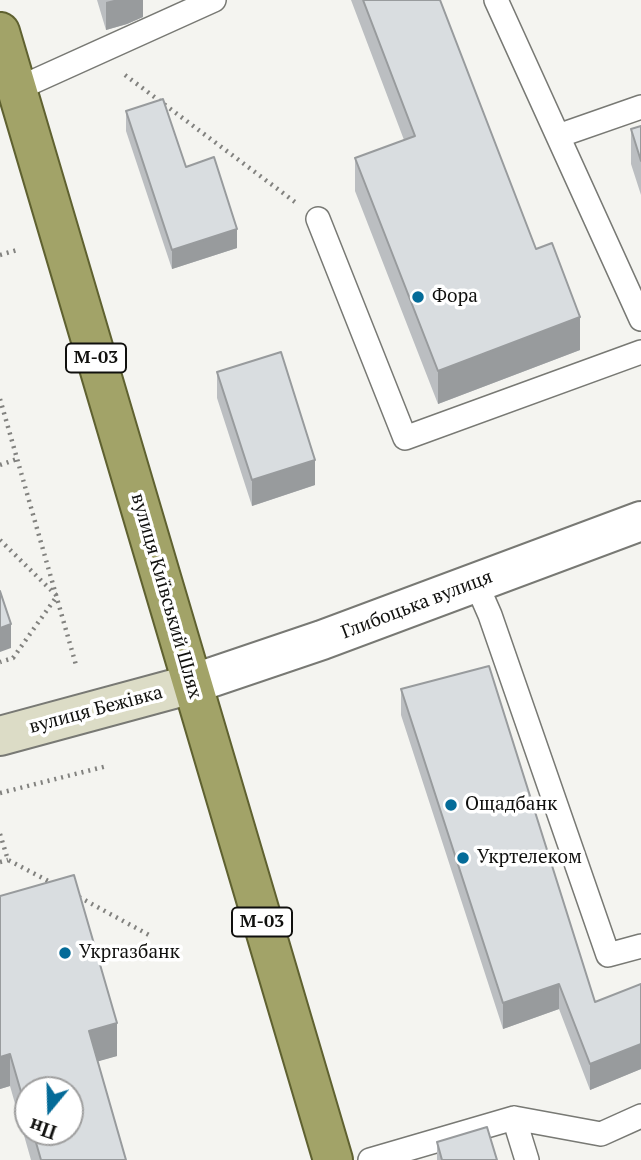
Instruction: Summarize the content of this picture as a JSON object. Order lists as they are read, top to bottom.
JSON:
{
  "streets": {
    "highway": ["М-03", "вулиця Київський Шлях"],
    "main road": ["вулиця Бежівка"],
    "street": ["Глибоцька вулиця"]
  },
  "crossings": [
    ["вулиця Київський Шлях", "Глибоцька вулиця"],
    ["вулиця Київський Шлях", "вулиця Бежівка"],
    ["Глибоцька вулиця", "вулиця Бежівка"]
  ],
  "places": [
    "Фора",
    "Ощадбанк",
    "Укртелеком",
    "Укргазбанк"
  ],
  "north": "bottom"
}
